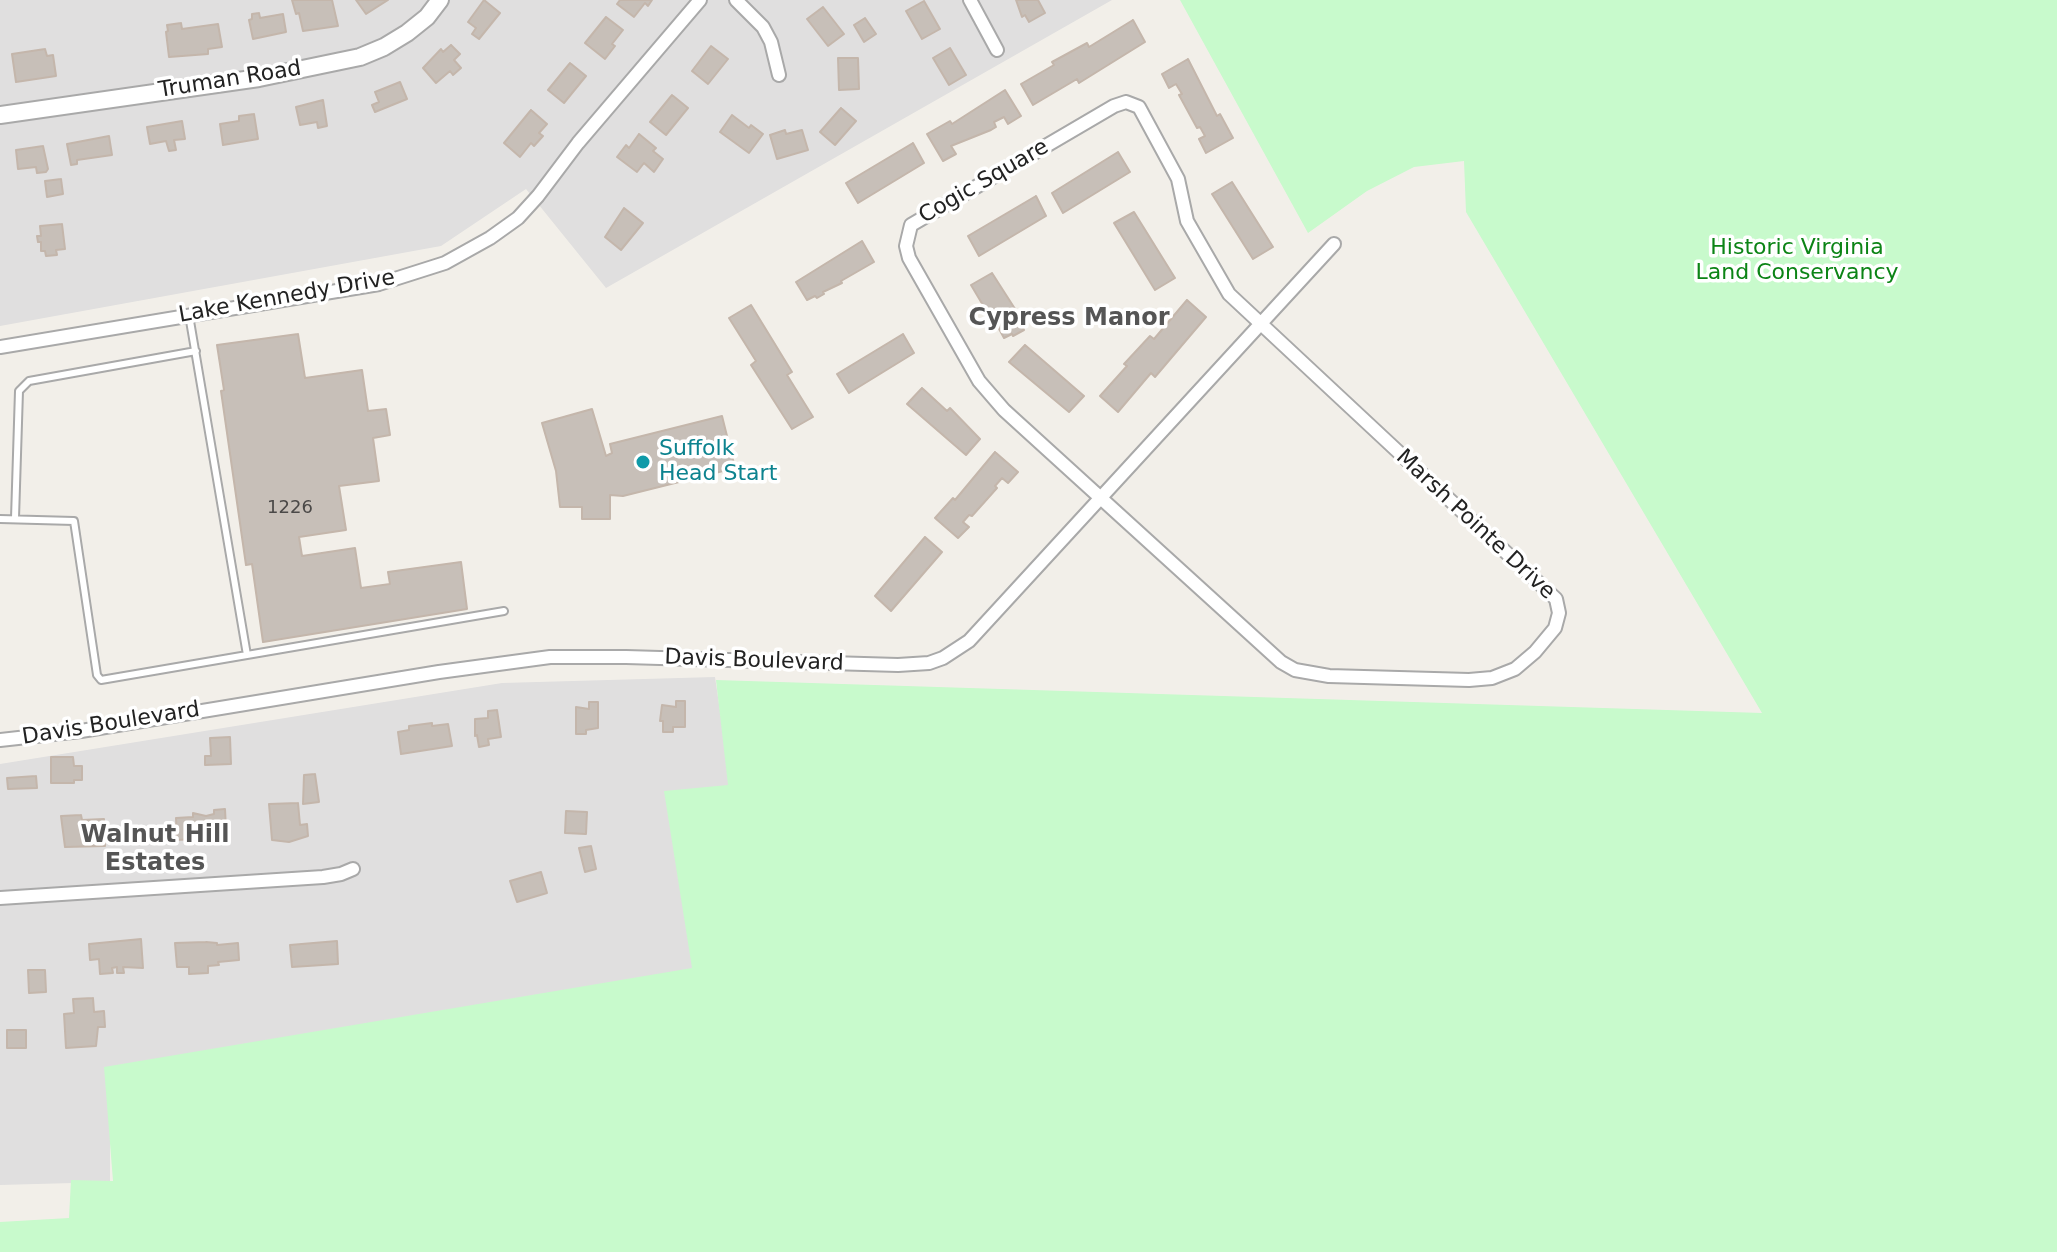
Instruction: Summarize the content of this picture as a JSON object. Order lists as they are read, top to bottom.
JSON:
{
  "streets": {
    "street": [
      "Truman Road",
      "Cogic Square",
      "Lake Kennedy Drive",
      "Marsh Pointe Drive",
      "Davis Boulevard"
    ]
  },
  "crossings": [
    ["Cogic Square", "Marsh Pointe Drive"],
    ["Cogic Square", "Davis Boulevard"],
    ["Marsh Pointe Drive", "Davis Boulevard"]
  ],
  "districts": ["Cypress Manor", "Walnut Hill Estates"],
  "parks": ["Historic Virginia Land Conservancy"],
  "places": ["Suffolk Head Start"],
  "house_numbers": ["1226"]
}
